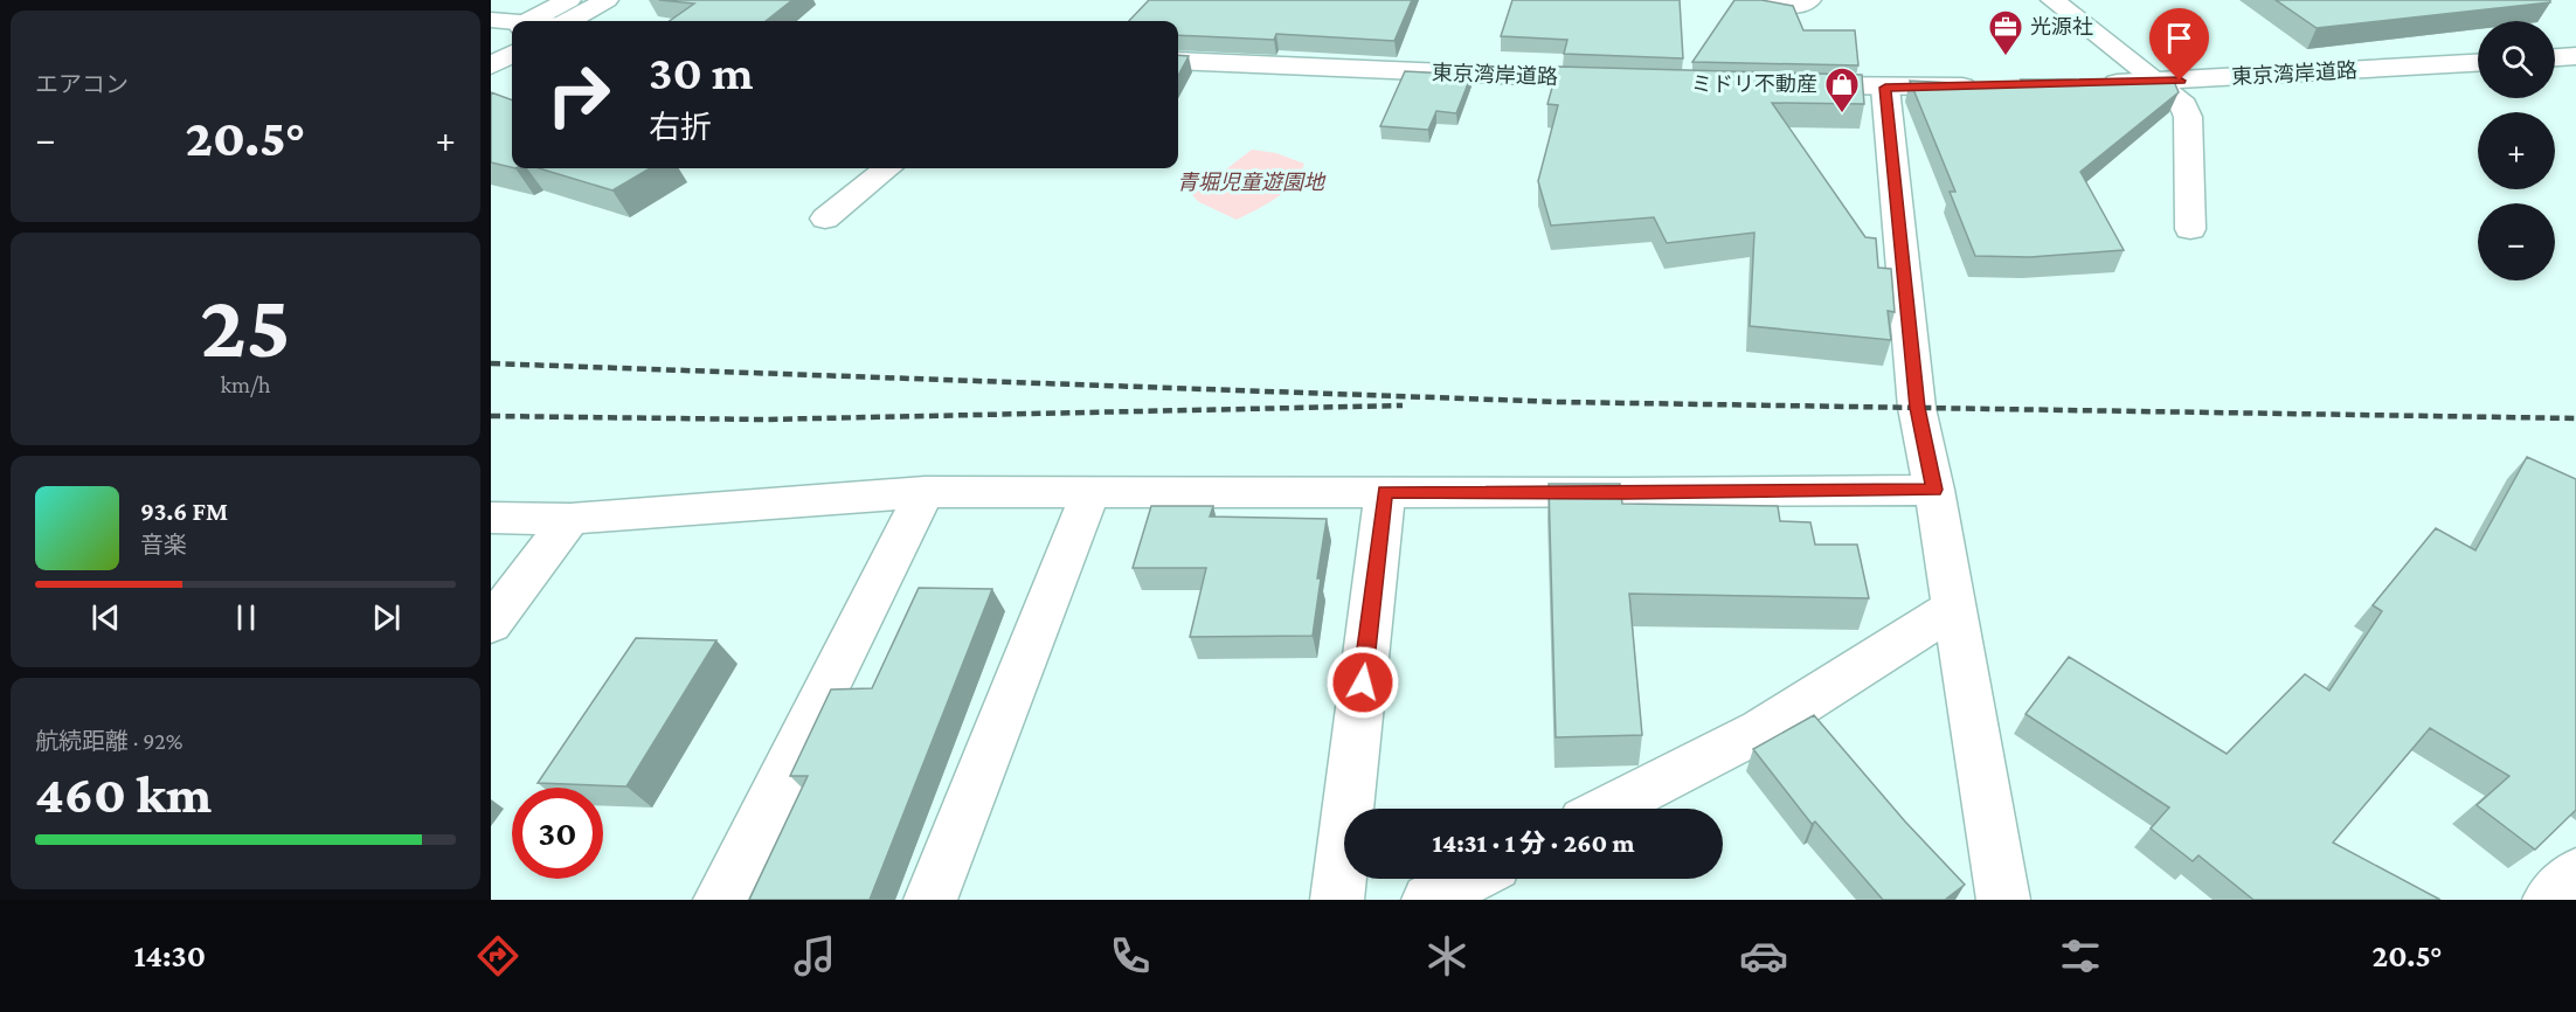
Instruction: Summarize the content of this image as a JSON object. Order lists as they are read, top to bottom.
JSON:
{
  "streets": {
    "main road": ["東京湾岸道路"]
  },
  "parks": ["青堀児童遊園地"],
  "places": {
    "office": ["光源社"],
    "shop": ["ミドリ不動産"]
  },
  "page": {
    "tile": [
      "エアコン",
      ["25", "km/h"],
      ["航続距離 · 92%", "460 km"]
    ],
    "map_buttons": ["+", "−"],
    "turn": ["30 m", "右折"],
    "heat": ["−", "20.5°", "+"],
    "song": ["93.6 FM", "音楽"],
    "limit": "30",
    "trip": "14:31 · 1 分 · 260 m",
    "tabs": ["14:30", "20.5°"]
  }
}
